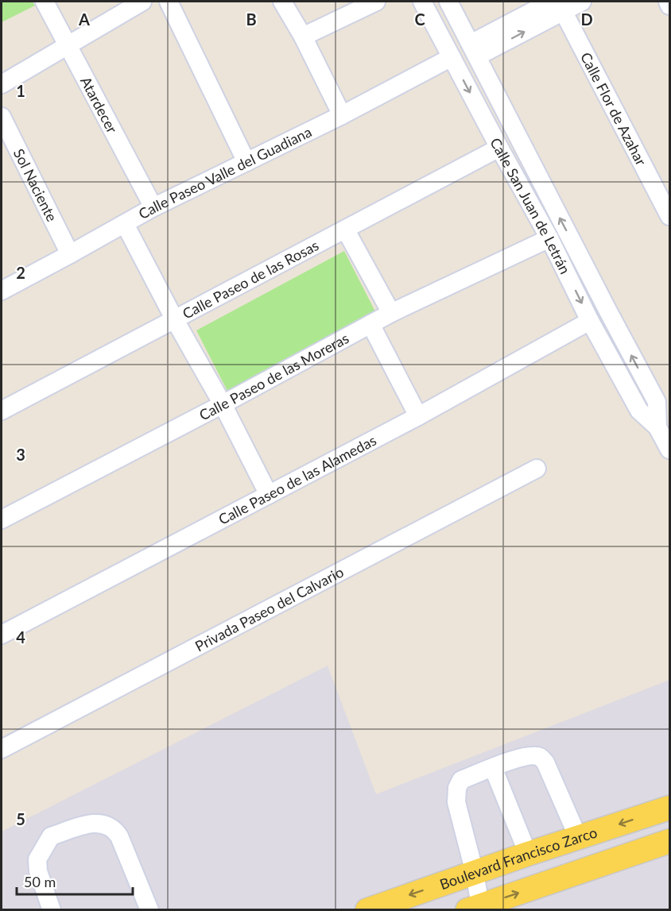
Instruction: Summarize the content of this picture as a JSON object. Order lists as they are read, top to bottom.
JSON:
{
  "streets": {
    "main road": ["Boulevard Francisco Zarco"],
    "street": [
      "Atardecer",
      "Calle Flor de Azahar",
      "Calle Paseo Valle del Guadiana",
      "Sol Naciente",
      "Calle San Juan de Letrán",
      "Calle Paseo de las Rosas",
      "Calle Paseo de las Moreras",
      "Calle Paseo de las Alamedas",
      "Privada Paseo del Calvario"
    ]
  },
  "crossings": [
    ["Atardecer", "Calle Paseo Valle del Guadiana"],
    ["Calle Paseo Valle del Guadiana", "Sol Naciente"],
    ["Calle Paseo Valle del Guadiana", "Calle San Juan de Letrán"],
    ["Calle San Juan de Letrán", "Calle Paseo de las Rosas"],
    ["Calle San Juan de Letrán", "Calle Paseo de las Moreras"],
    ["Calle San Juan de Letrán", "Calle Paseo de las Alamedas"]
  ],
  "scale_bar": "50 m",
  "grid": {
    "columns": [
      "A",
      "B",
      "C",
      "D"
    ],
    "rows": [
      "1",
      "2",
      "3",
      "4",
      "5"
    ]
  }
}
